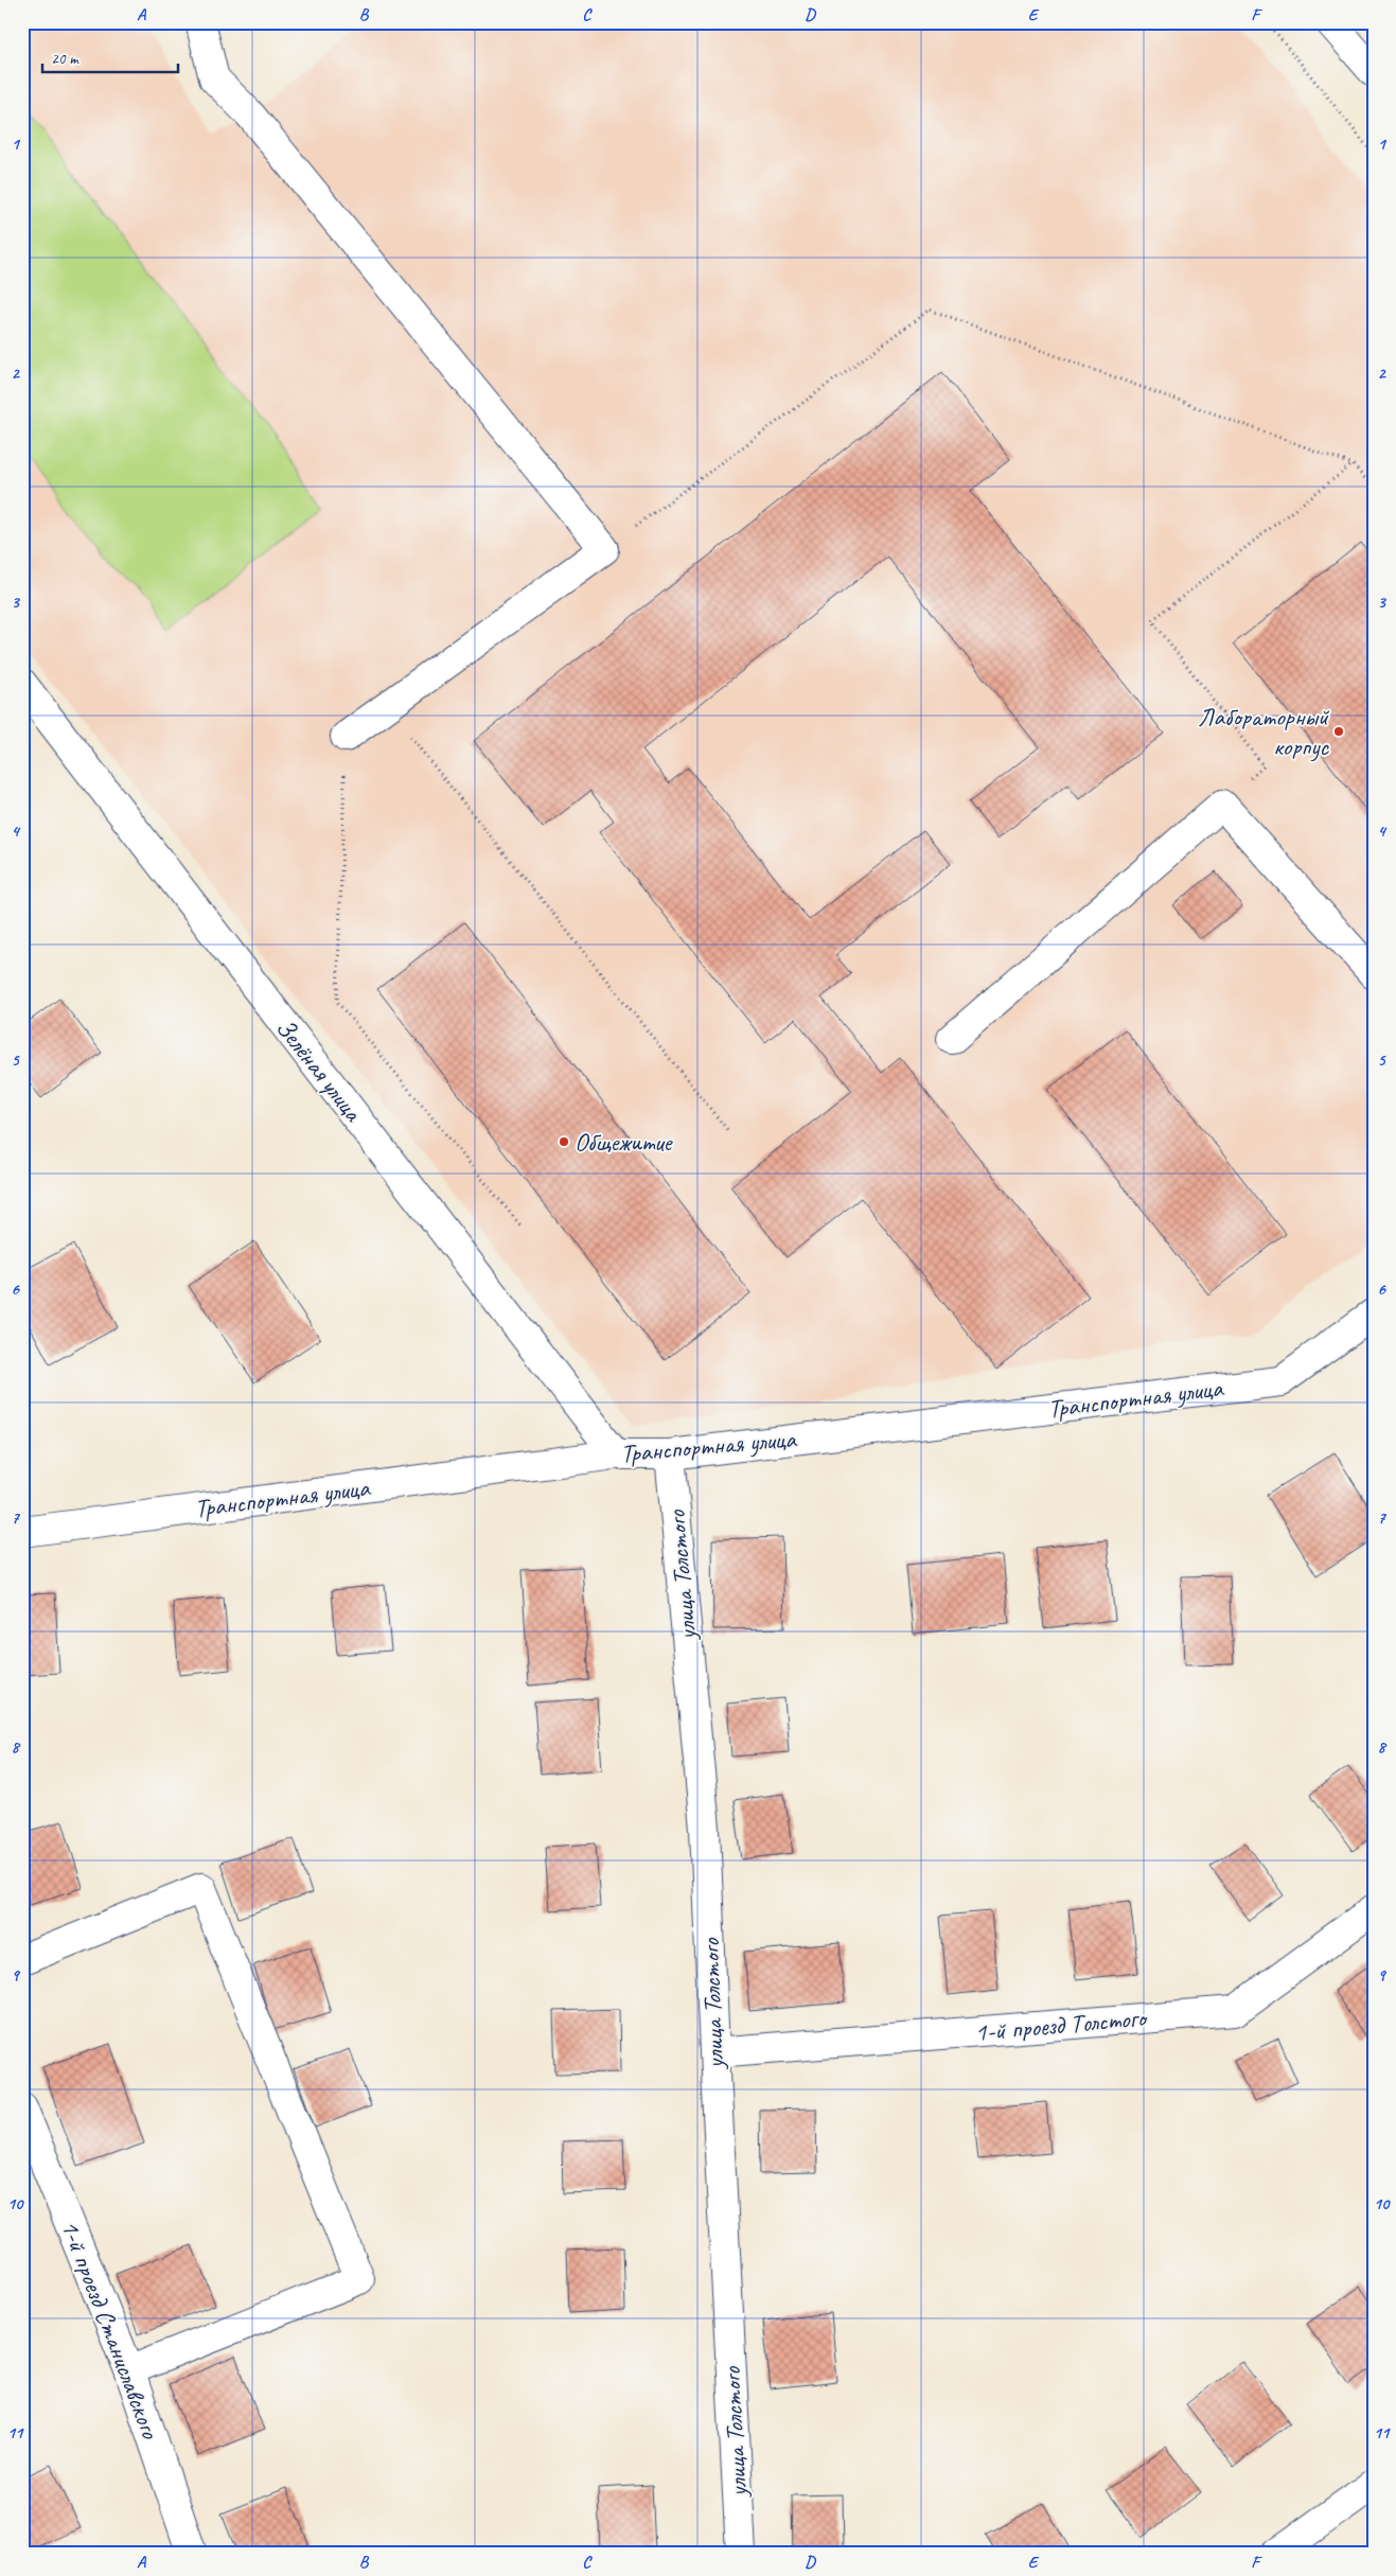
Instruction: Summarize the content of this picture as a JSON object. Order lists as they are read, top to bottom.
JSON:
{
  "streets": {
    "street": [
      "Зелёная улица",
      "Транспортная улица",
      "улица Толстого",
      "1-й проезд Толстого",
      "1-й проезд Станиславского"
    ]
  },
  "crossings": [
    ["Зелёная улица", "Транспортная улица"],
    ["Транспортная улица", "улица Толстого"],
    ["улица Толстого", "1-й проезд Толстого"]
  ],
  "places": ["Лабораторный корпус", "Общежитие"],
  "scale_bar": "20 m",
  "grid": {
    "columns": [
      "A",
      "B",
      "C",
      "D",
      "E",
      "F"
    ],
    "rows": [
      "1",
      "2",
      "3",
      "4",
      "5",
      "6",
      "7",
      "8",
      "9",
      "10",
      "11"
    ]
  }
}
